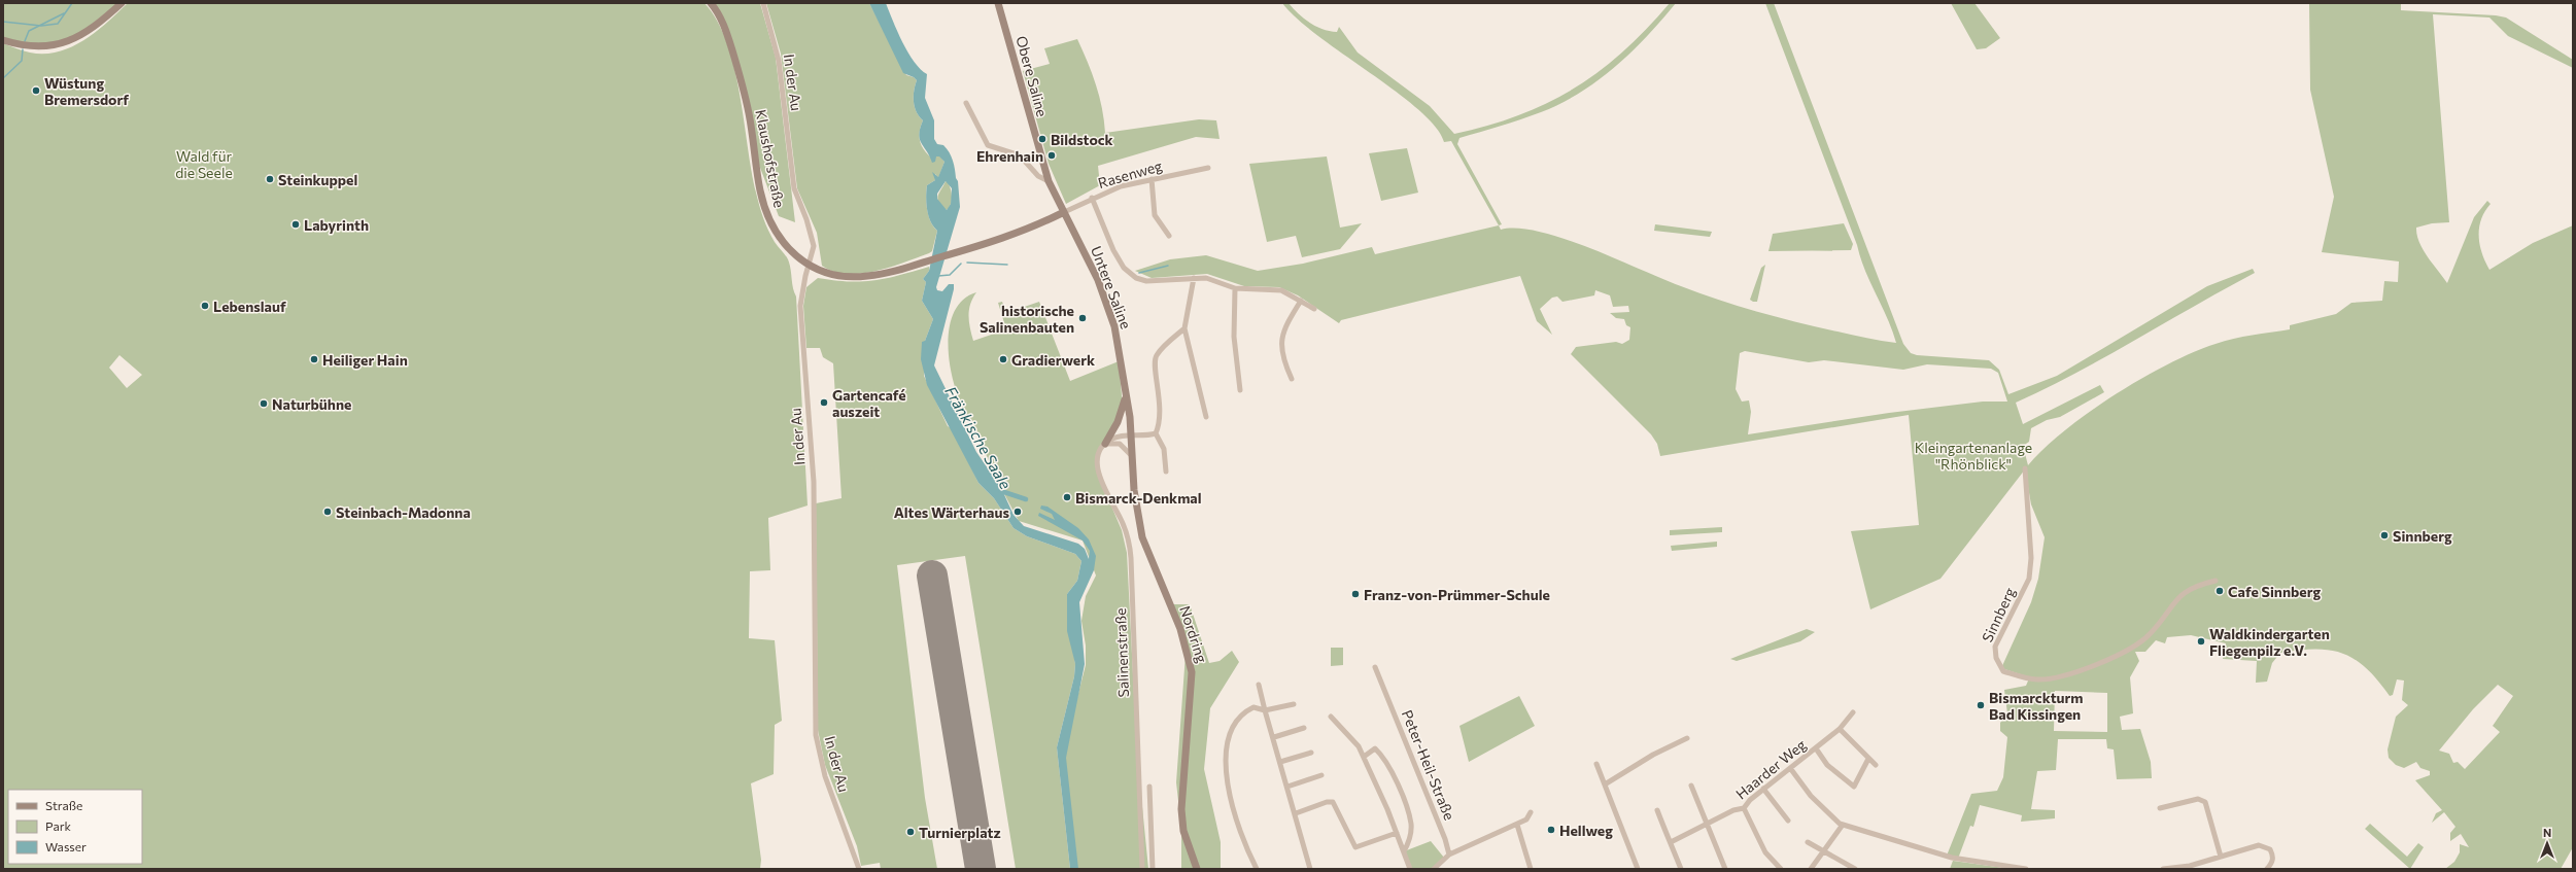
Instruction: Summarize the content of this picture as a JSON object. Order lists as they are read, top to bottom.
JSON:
{
  "streets": {
    "main road": [
      "Obere Saline",
      "Klaushofstraße",
      "Untere Saline",
      "Nordring"
    ],
    "street": [
      "In der Au",
      "Rasenweg",
      "Sinnberg",
      "Salinenstraße",
      "Peter-Heil-Straße",
      "Haarder Weg"
    ]
  },
  "crossings": [
    ["Obere Saline", "Untere Saline"],
    ["In der Au", "Klaushofstraße"],
    ["Klaushofstraße", "Rasenweg"],
    ["Klaushofstraße", "Untere Saline"],
    ["Rasenweg", "Untere Saline"],
    ["Untere Saline", "Nordring"]
  ],
  "water": ["Fränkische Saale"],
  "parks": ["Wald für die Seele", "Kleingartenanlage \"Rhönblick\""],
  "places": [
    "Wüstung Bremersdorf",
    "Bildstock",
    "Ehrenhain",
    "Steinkuppel",
    "Labyrinth",
    "Lebenslauf",
    "historische Salinenbauten",
    "Heiliger Hain",
    "Gradierwerk",
    "Gartencafé auszeit",
    "Naturbühne",
    "Bismarck-Denkmal",
    "Steinbach-Madonna",
    "Altes Wärterhaus",
    "Sinnberg",
    "Cafe Sinnberg",
    "Franz-von-Prümmer-Schule",
    "Waldkindergarten Fliegenpilz e.V.",
    "Bismarckturm Bad Kissingen",
    "Hellweg",
    "Turnierplatz"
  ],
  "legend": ["Straße", "Park", "Wasser"],
  "north": "top"
}
